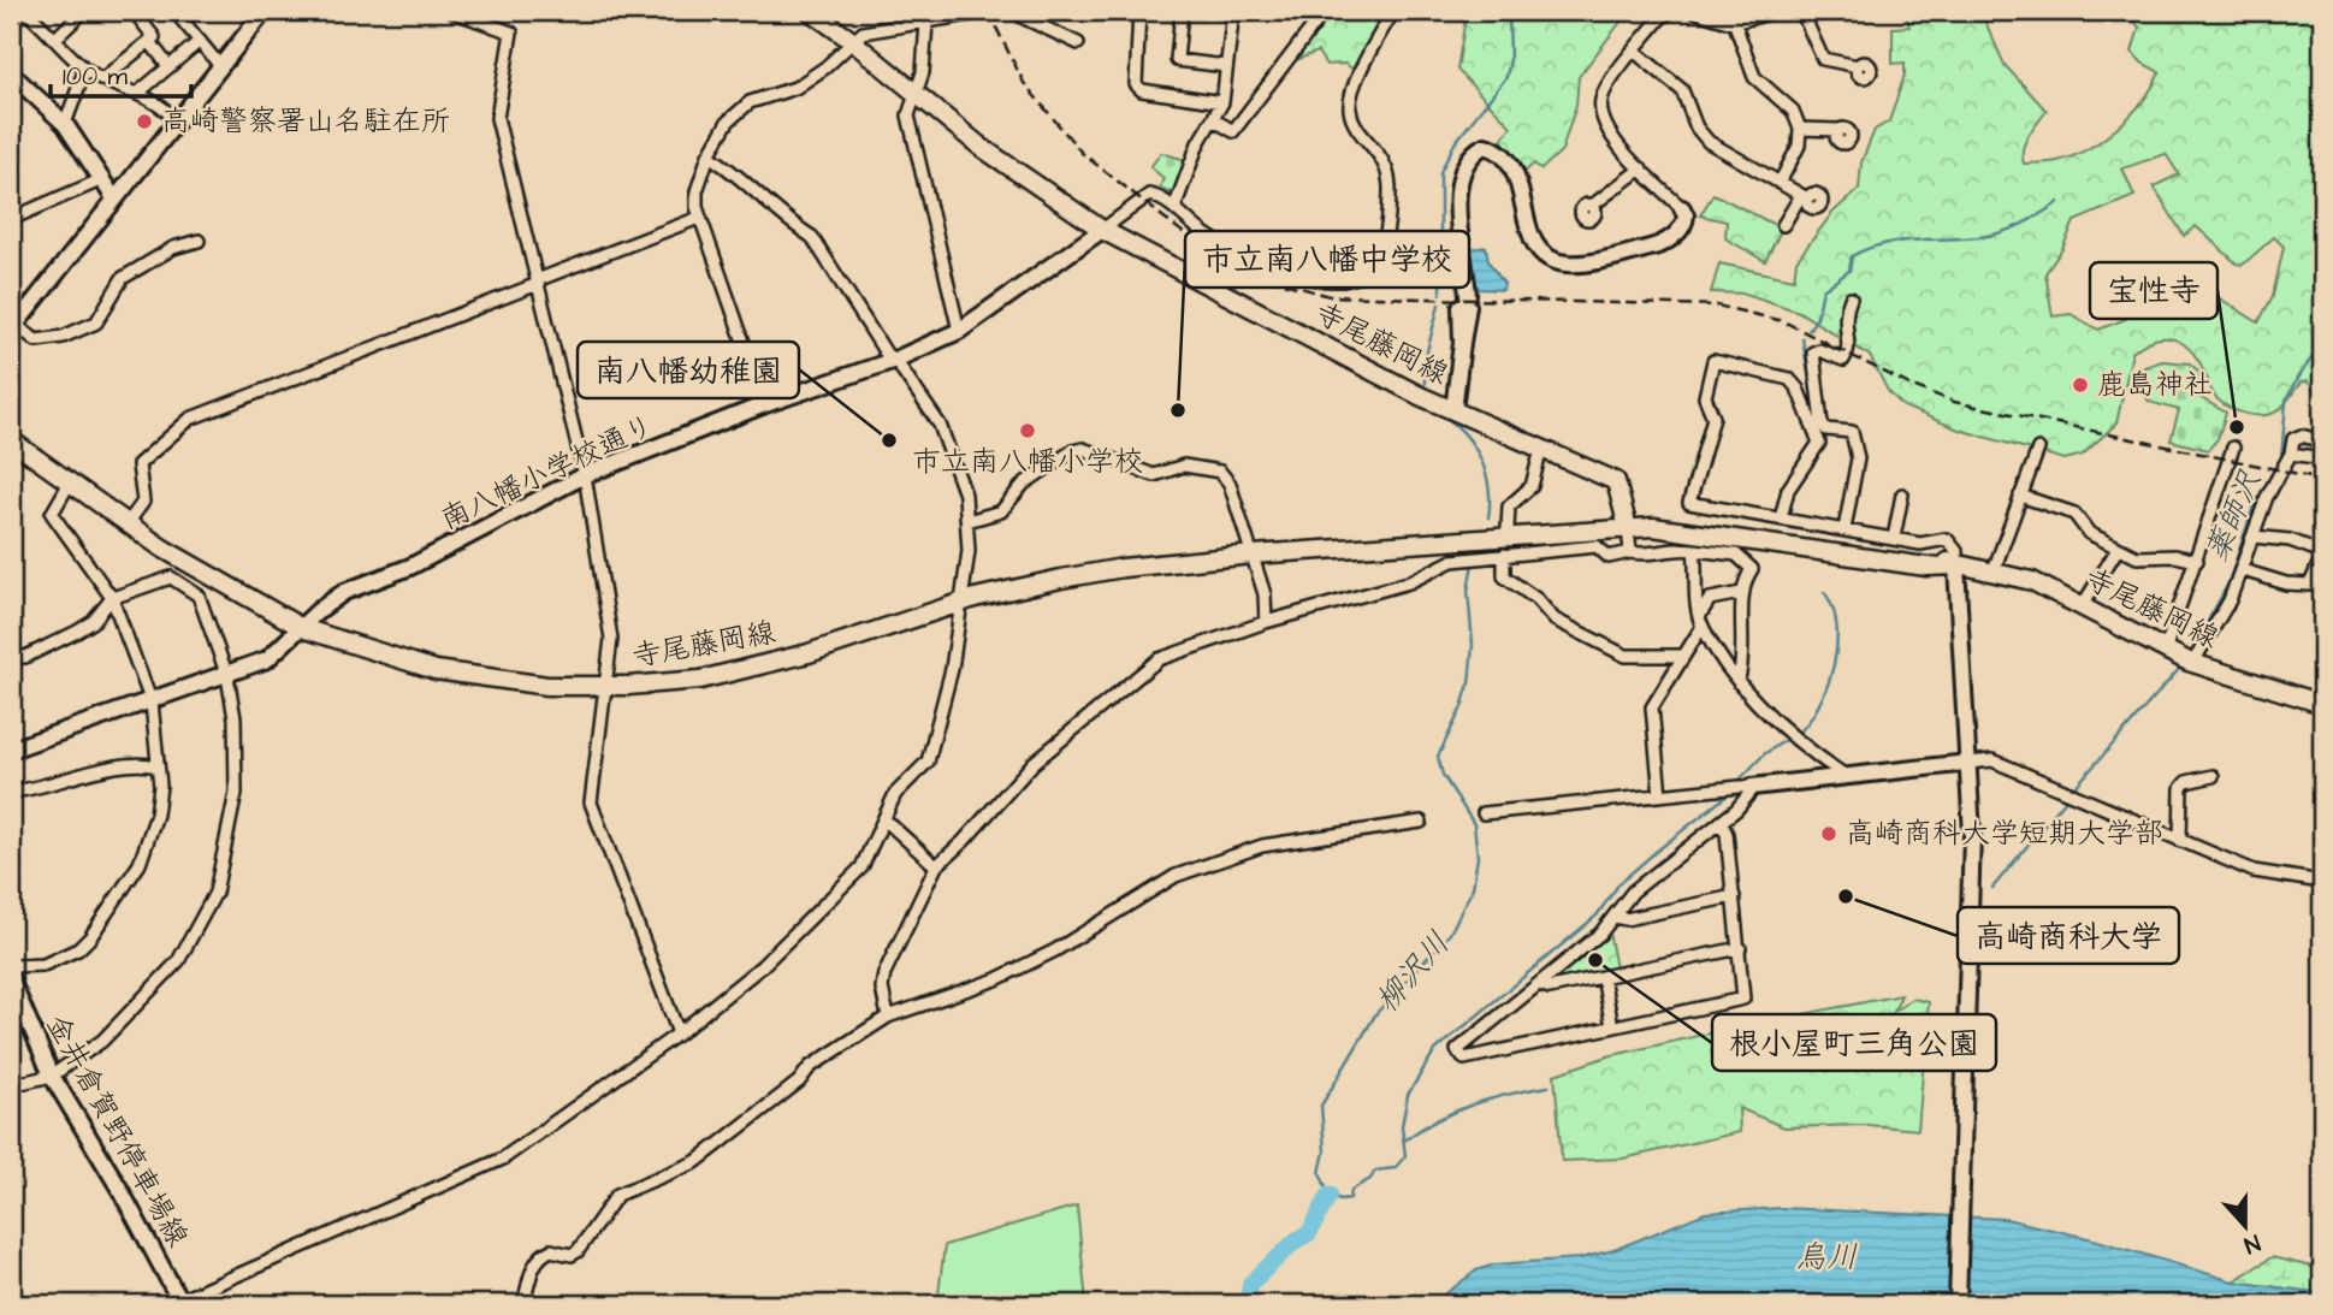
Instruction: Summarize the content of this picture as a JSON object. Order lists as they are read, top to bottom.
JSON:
{
  "streets": {
    "main road": ["寺尾藤岡線"],
    "street": ["南八幡小学校通り", "金井倉賀野停車場線"]
  },
  "crossings": [
    ["寺尾藤岡線", "南八幡小学校通り"]
  ],
  "water": ["薬師沢", "柳沢川", "烏川"],
  "places": [
    "高崎警察署山名駐在所",
    "鹿島神社",
    "市立南八幡中学校",
    "宝性寺",
    "市立南八幡小学校",
    "南八幡幼稚園",
    "高崎商科大学短期大学部",
    "高崎商科大学",
    "根小屋町三角公園"
  ],
  "scale_bar": "100 m",
  "north": "bottom"
}
